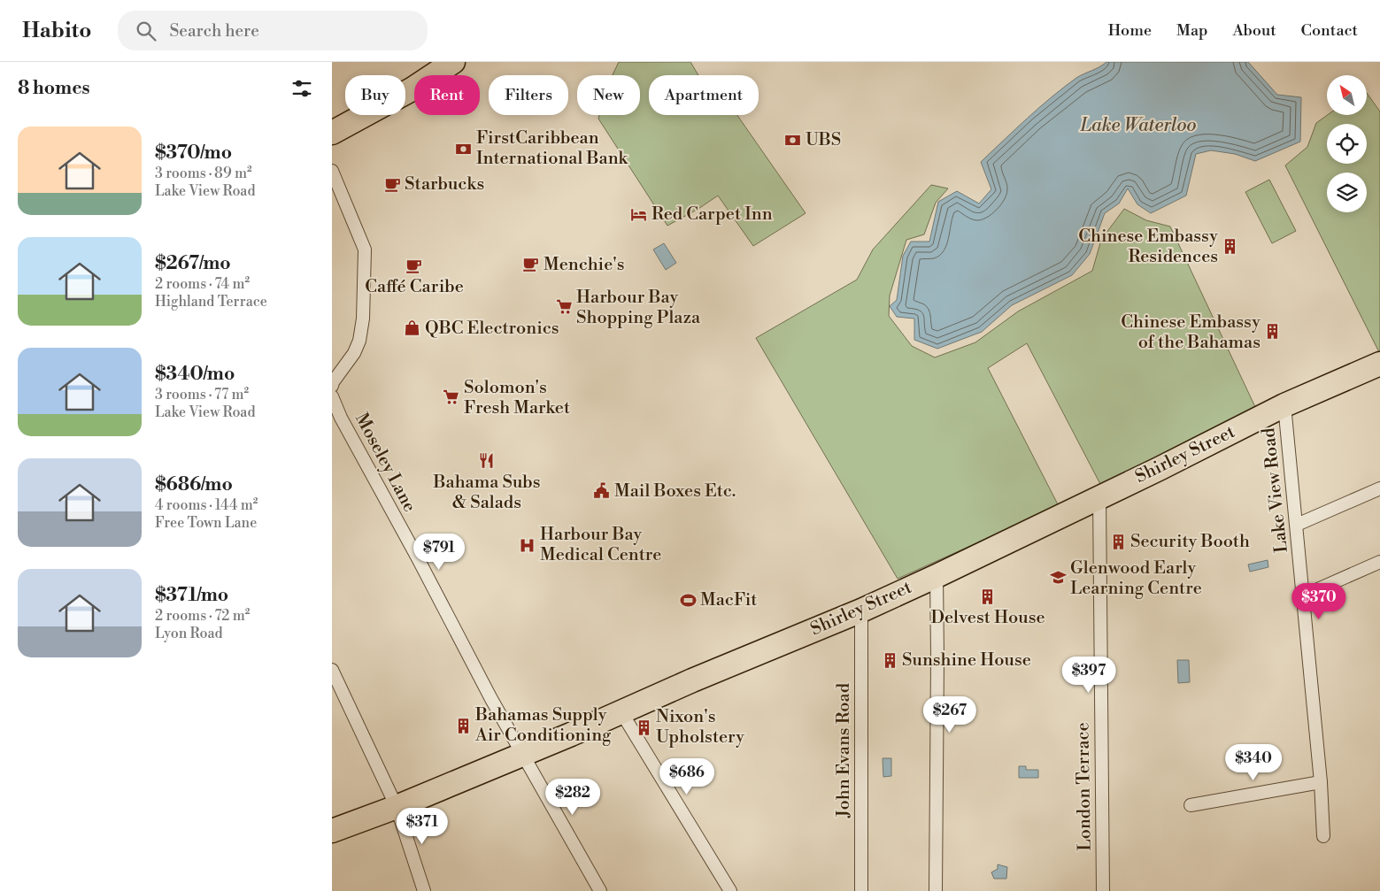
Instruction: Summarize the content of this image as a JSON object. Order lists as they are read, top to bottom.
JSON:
{
  "streets": {
    "highway": ["Shirley Street"],
    "street": [
      "Moseley Lane",
      "Lake View Road",
      "John Evans Road",
      "London Terrace"
    ]
  },
  "crossings": [
    ["Shirley Street", "Moseley Lane"],
    ["Shirley Street", "Lake View Road"],
    ["Shirley Street", "John Evans Road"],
    ["Shirley Street", "London Terrace"]
  ],
  "water": ["Lake Waterloo"],
  "places": {
    "bank": ["UBS", "FirstCaribbean International Bank"],
    "cafe": ["Starbucks", "Menchie's", "Caffé Caribe"],
    "hotel": ["Red Carpet Inn"],
    "building": [
      "Chinese Embassy Residences",
      "Chinese Embassy of the Bahamas",
      "Security Booth",
      "Delvest House",
      "Sunshine House",
      "Bahamas Supply Air Conditioning",
      "Nixon's Upholstery"
    ],
    "supermarket": ["Harbour Bay Shopping Plaza", "Solomon's Fresh Market"],
    "shop": ["QBC Electronics"],
    "restaurant": ["Bahama Subs & Salads"],
    "public building": ["Mail Boxes Etc."],
    "hospital": ["Harbour Bay Medical Centre"],
    "school or university": ["Glenwood Early Learning Centre"],
    "sports": ["MacFit"]
  },
  "north": "top left",
  "page": {
    "header": "Habito",
    "search": "Search here",
    "nav": [
      "Home",
      "Map",
      "About",
      "Contact"
    ],
    "heading": "8 homes",
    "chip": [
      "Buy",
      "Rent",
      "Filters",
      "New",
      "Apartment"
    ],
    "list": [
      {
        "name": "$370/mo",
        "note": "3 rooms · 89 m² · Lake View Road"
      },
      {
        "name": "$267/mo",
        "note": "2 rooms · 74 m² · Highland Terrace"
      },
      {
        "name": "$340/mo",
        "note": "3 rooms · 77 m² · Lake View Road"
      },
      {
        "name": "$686/mo",
        "note": "4 rooms · 144 m² · Free Town Lane"
      },
      {
        "name": "$371/mo",
        "note": "2 rooms · 72 m² · Lyon Road"
      }
    ],
    "price": [
      "$791",
      "$370",
      "$397",
      "$267",
      "$340",
      "$686",
      "$282",
      "$371"
    ]
  }
}
